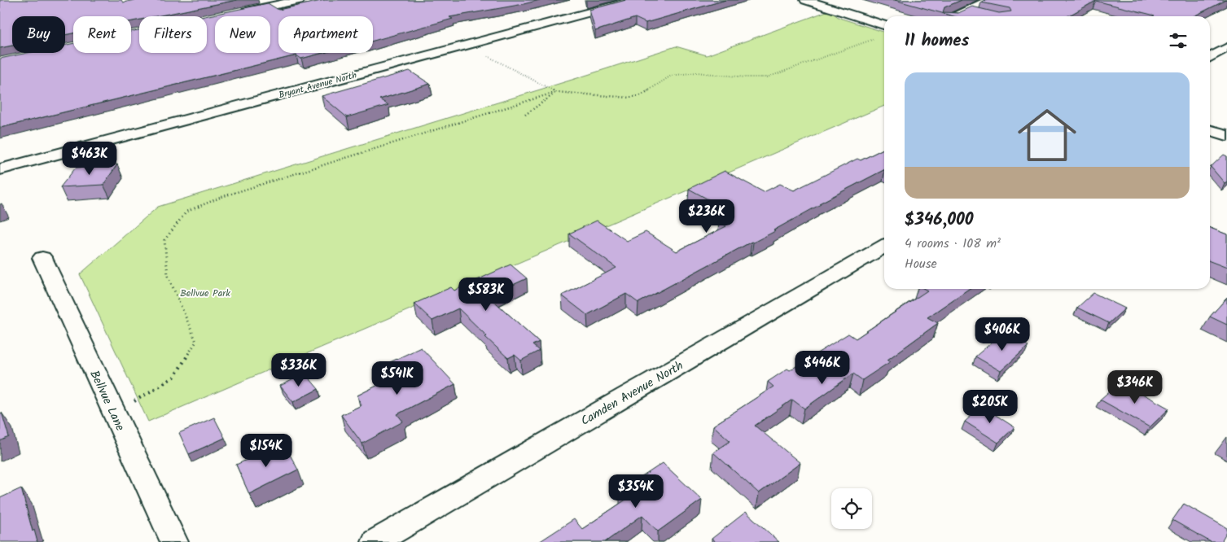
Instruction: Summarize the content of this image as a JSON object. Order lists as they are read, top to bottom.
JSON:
{
  "streets": {
    "street": ["Bryant Avenue North", "Camden Avenue North", "Bellvue Lane"]
  },
  "parks": ["Bellvue Park"],
  "page": {
    "chip": [
      "Buy",
      "Rent",
      "Filters",
      "New",
      "Apartment"
    ],
    "heading": "11 homes",
    "list": [
      {
        "name": "$346,000",
        "note": "4 rooms · 108 m² · House"
      }
    ],
    "price": [
      "$463K",
      "$236K",
      "$583K",
      "$406K",
      "$446K",
      "$336K",
      "$541K",
      "$346K",
      "$205K",
      "$154K",
      "$354K"
    ]
  }
}
